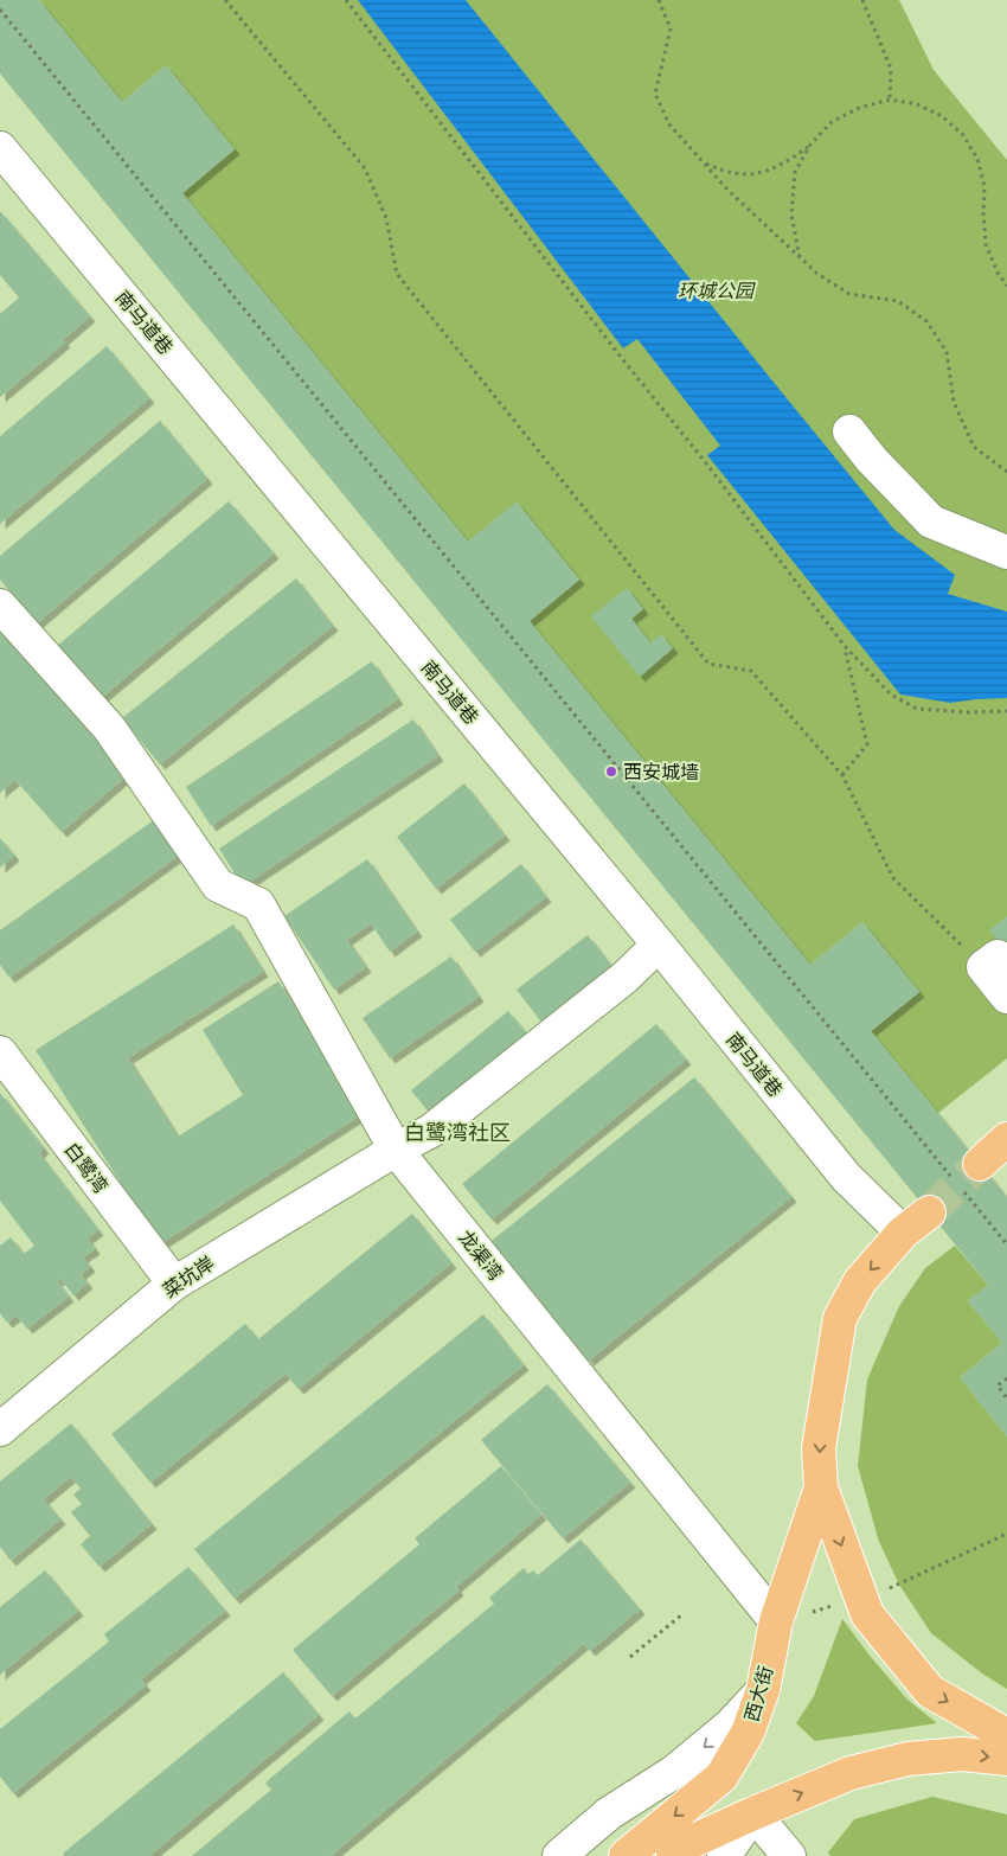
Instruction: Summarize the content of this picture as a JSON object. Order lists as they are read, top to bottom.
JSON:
{
  "streets": {
    "main road": ["西大街"],
    "street": [
      "南马道巷",
      "白鹭湾",
      "龙渠湾",
      "菜坑岸"
    ]
  },
  "crossings": [
    ["白鹭湾", "菜坑岸"],
    ["龙渠湾", "菜坑岸"],
    ["龙渠湾", "西大街"]
  ],
  "districts": ["白鹭湾社区"],
  "parks": ["环城公园"],
  "places": ["西安城墙"]
}
